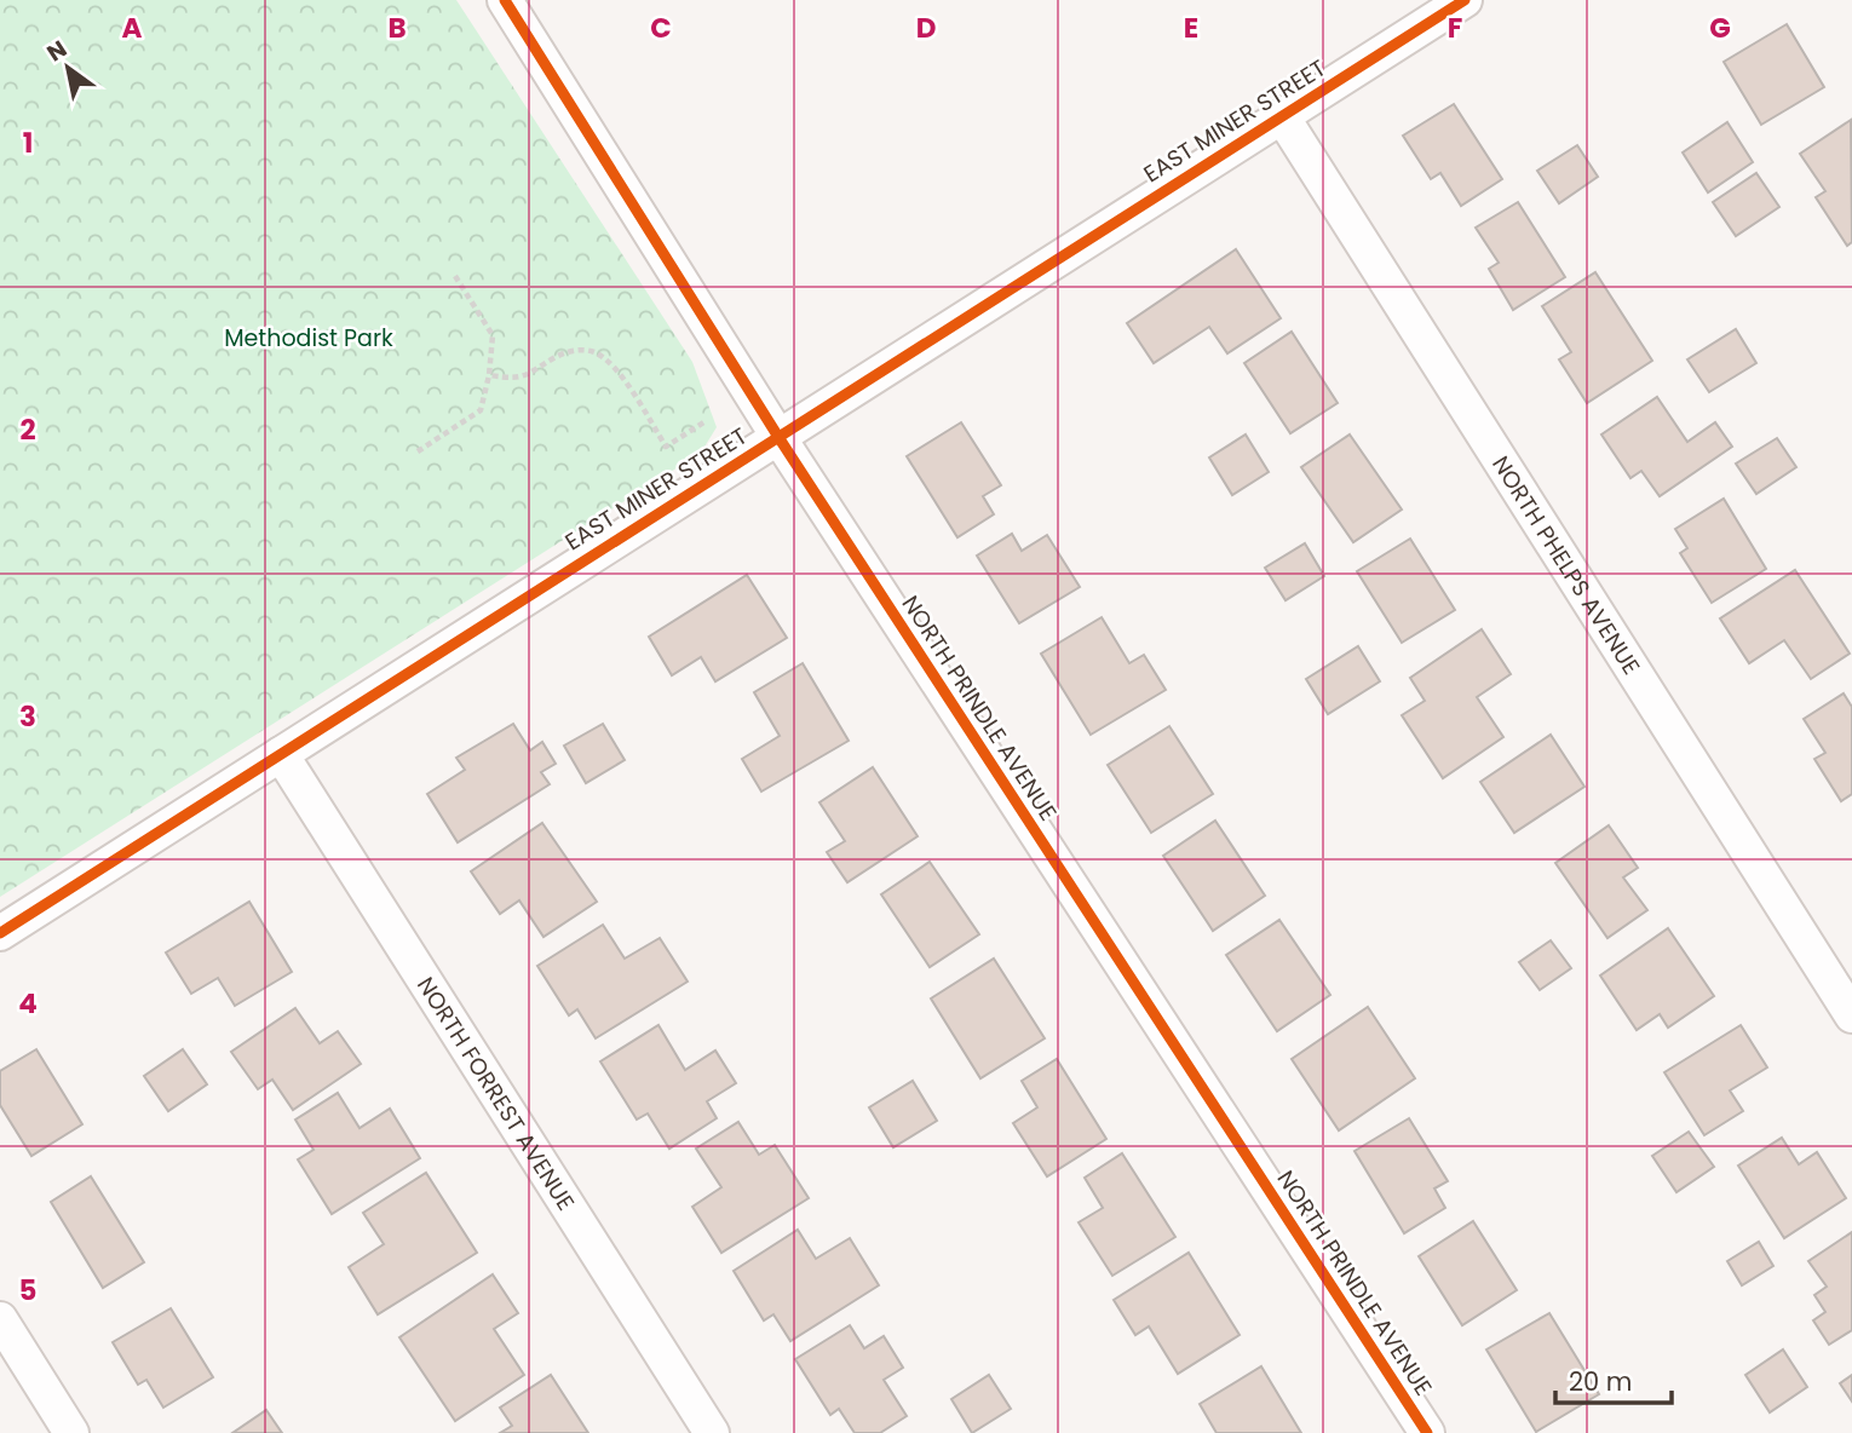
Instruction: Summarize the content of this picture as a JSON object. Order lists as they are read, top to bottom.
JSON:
{
  "streets": {
    "street": [
      "EAST MINER STREET",
      "NORTH PHELPS AVENUE",
      "NORTH PRINDLE AVENUE",
      "NORTH FORREST AVENUE"
    ]
  },
  "crossings": [
    ["EAST MINER STREET", "NORTH PHELPS AVENUE"],
    ["EAST MINER STREET", "NORTH PRINDLE AVENUE"],
    ["EAST MINER STREET", "NORTH FORREST AVENUE"]
  ],
  "parks": ["Methodist Park"],
  "scale_bar": "20 m",
  "north": "top left",
  "grid": {
    "columns": [
      "A",
      "B",
      "C",
      "D",
      "E",
      "F",
      "G"
    ],
    "rows": [
      "1",
      "2",
      "3",
      "4",
      "5"
    ]
  }
}
